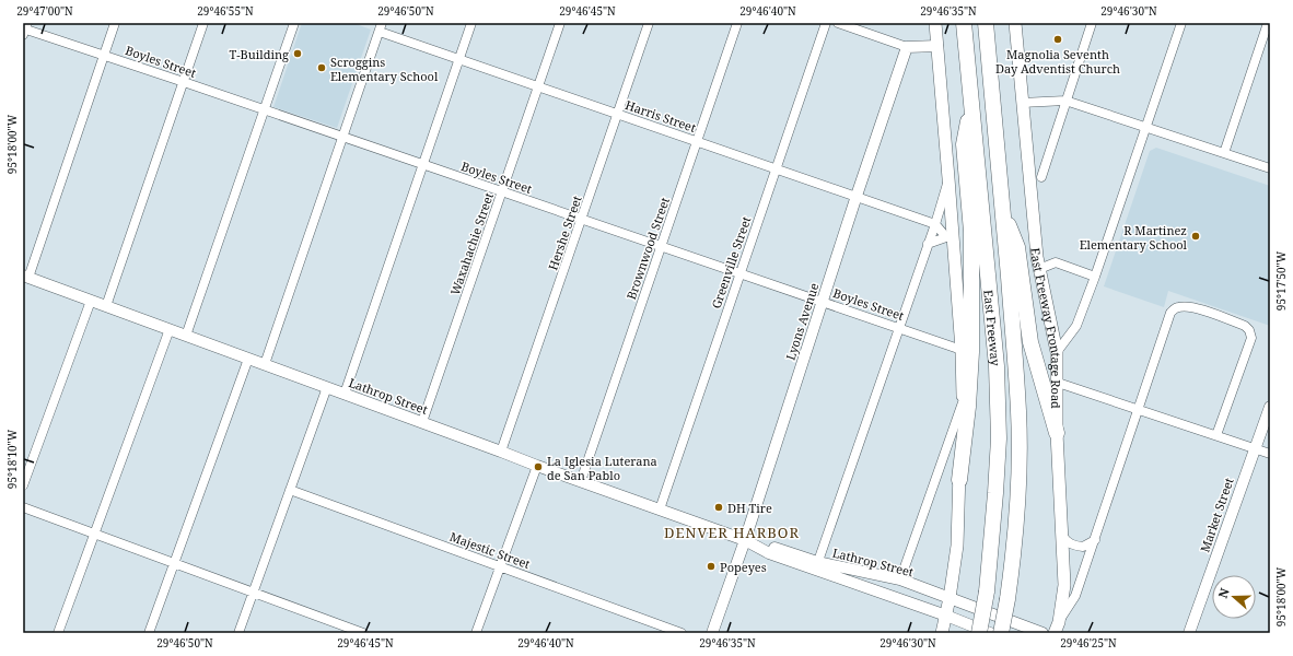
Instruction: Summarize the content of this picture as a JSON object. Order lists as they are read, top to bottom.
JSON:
{
  "streets": {
    "highway": ["East Freeway"],
    "main road": ["East Freeway Frontage Road"],
    "street": [
      "Boyles Street",
      "Harris Street",
      "Hershe Street",
      "Waxahachie Street",
      "Brownwood Street",
      "Greenville Street",
      "Lyons Avenue",
      "Lathrop Street",
      "Market Street",
      "Majestic Street"
    ]
  },
  "crossings": [
    ["Boyles Street", "Hershe Street"],
    ["Boyles Street", "Waxahachie Street"],
    ["Boyles Street", "Brownwood Street"],
    ["Boyles Street", "Greenville Street"],
    ["Boyles Street", "Lyons Avenue"],
    ["Harris Street", "Hershe Street"],
    ["Harris Street", "Waxahachie Street"],
    ["Harris Street", "Brownwood Street"],
    ["Harris Street", "Greenville Street"],
    ["Harris Street", "Lyons Avenue"],
    ["Hershe Street", "Lathrop Street"],
    ["Waxahachie Street", "Lathrop Street"],
    ["Brownwood Street", "Lathrop Street"],
    ["Greenville Street", "Lathrop Street"],
    ["Lyons Avenue", "Lathrop Street"]
  ],
  "districts": ["DENVER HARBOR"],
  "places": [
    "Magnolia Seventh Day Adventist Church",
    "T-Building",
    "Scroggins Elementary School",
    "R Martinez Elementary School",
    "La Iglesia Luterana de San Pablo",
    "DH Tire",
    "Popeyes"
  ],
  "north": "left",
  "coordinates": [
    "29°47'00\"N",
    "29°46'55\"N",
    "29°46'50\"N",
    "29°46'45\"N",
    "29°46'40\"N",
    "29°46'35\"N",
    "29°46'30\"N",
    "95°18'00\"W",
    "95°17'50\"W",
    "95°18'10\"W",
    "29°46'25\"N"
  ]
}
